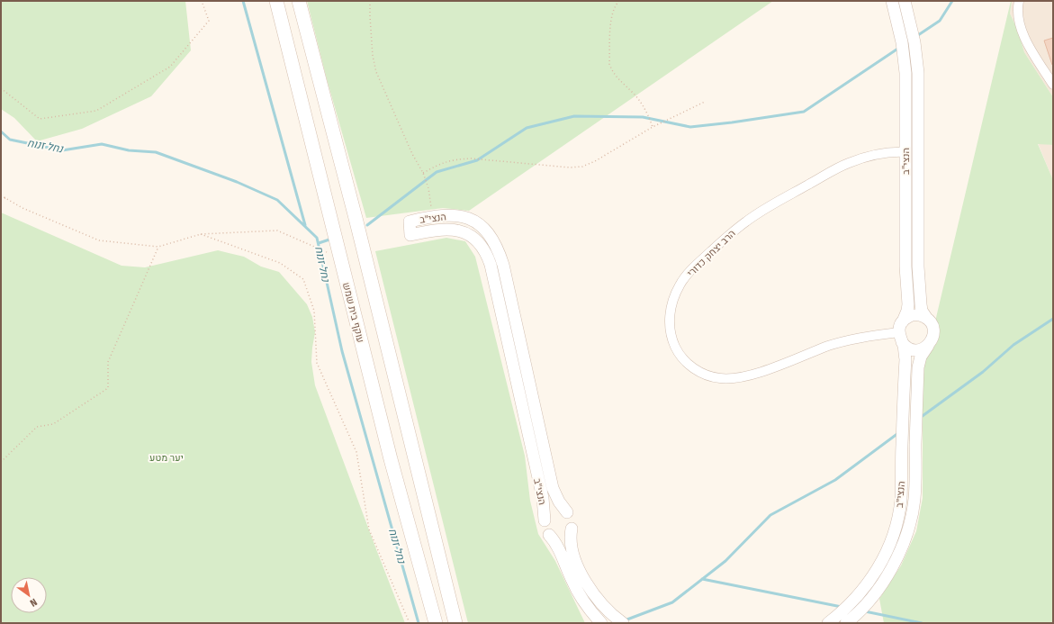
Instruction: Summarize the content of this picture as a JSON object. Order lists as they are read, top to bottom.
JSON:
{
  "streets": {
    "main road": ["עוקף בית שמש"],
    "street": ["הנצי\"ב", "הרב יצחק כדורי"]
  },
  "crossings": [
    ["הנצי\"ב", "הרב יצחק כדורי"]
  ],
  "water": ["נחל זנוח"],
  "parks": ["יער מטע"],
  "north": "bottom right"
}
